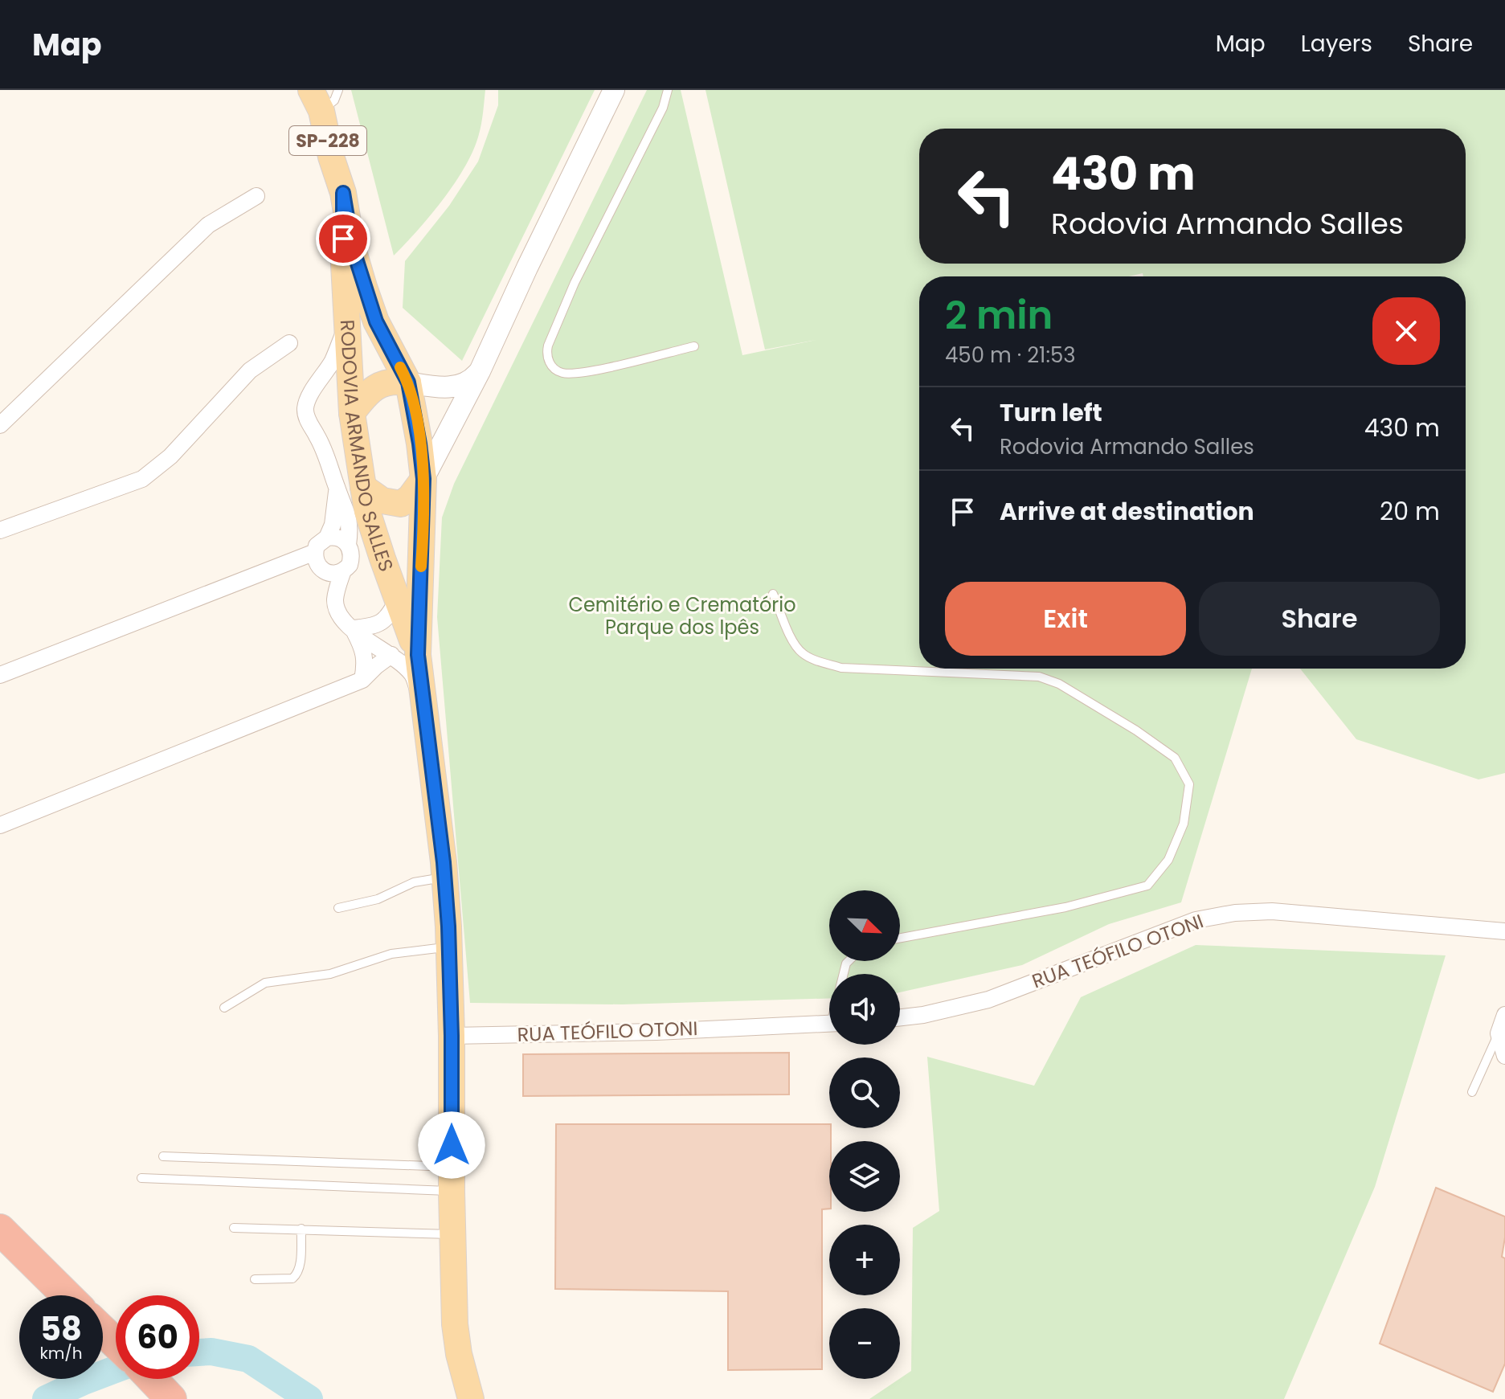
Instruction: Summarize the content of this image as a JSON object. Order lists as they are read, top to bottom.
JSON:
{
  "streets": {
    "main road": ["SP-228", "RODOVIA ARMANDO SALLES"],
    "street": ["RUA TEÓFILO OTONI"]
  },
  "crossings": [
    ["RODOVIA ARMANDO SALLES", "RUA TEÓFILO OTONI"]
  ],
  "parks": ["Cemitério e Crematório Parque dos Ipês"],
  "north": "bottom right",
  "page": {
    "header": "Map",
    "nav": ["Map", "Layers", "Share"],
    "turn": ["430 m", "Rodovia Armando Salles"],
    "heading": ["2 min", "450 m · 21:53"],
    "list": [
      {
        "name": "Turn left",
        "note": "Rodovia Armando Salles",
        "value": "430 m"
      },
      {
        "name": "Arrive at destination",
        "value": "20 m"
      }
    ],
    "buttons": ["Exit", "Share"],
    "map_buttons": ["+", "−"],
    "speed": "58 km/h",
    "limit": "60"
  }
}
